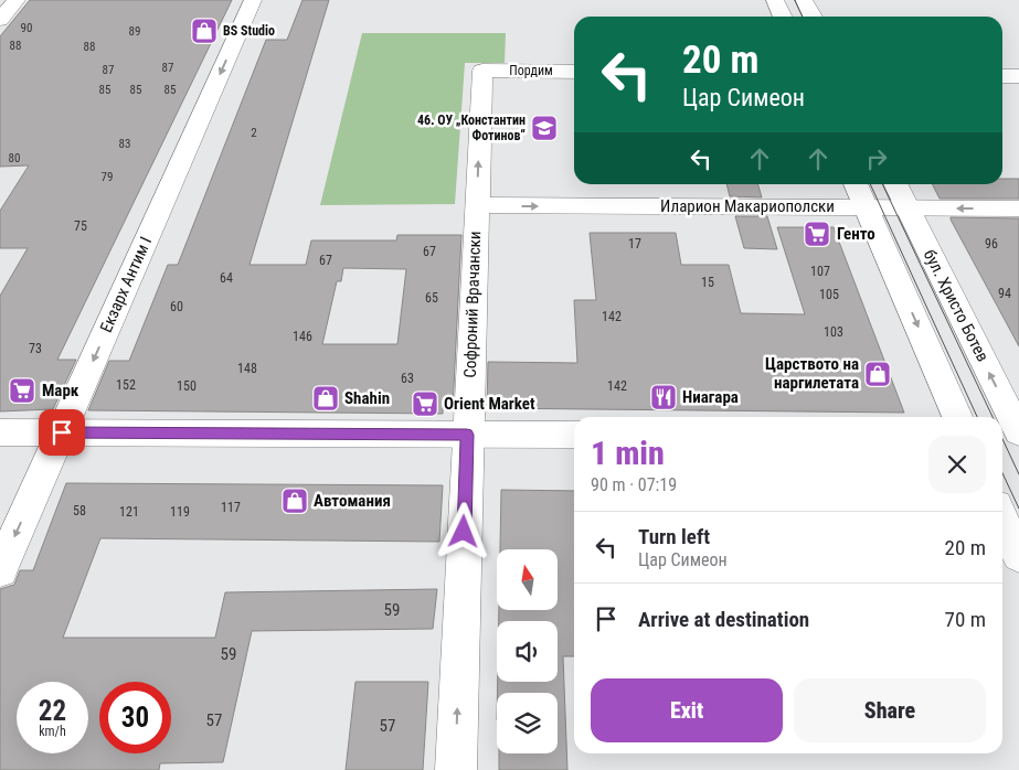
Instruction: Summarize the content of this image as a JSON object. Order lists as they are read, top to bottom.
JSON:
{
  "streets": {
    "street": [
      "Пордим",
      "Иларион Макариополски",
      "Екзарх Антим I",
      "Софроний Врачански",
      "бул. Христо Ботев"
    ]
  },
  "crossings": [
    ["Пордим", "Софроний Врачански"],
    ["Иларион Макариополски", "Софроний Врачански"],
    ["Иларион Макариополски", "бул. Христо Ботев"]
  ],
  "one_way": ["Екзарх Антим I", "Софроний Врачански"],
  "places": {
    "shop": [
      "BS Studio",
      "Царството на наргилетата",
      "Shahin",
      "Автомания"
    ],
    "school or university": ["46. ОУ „Константин Фотинов“"],
    "supermarket": ["Генто", "Марк", "Orient Market"],
    "restaurant": ["Ниагара"]
  },
  "house_numbers": [
    "90",
    "89",
    "88",
    "88",
    "87",
    "87",
    "85",
    "85",
    "85",
    "2",
    "83",
    "80",
    "79",
    "75",
    "17",
    "96",
    "67",
    "67",
    "107",
    "64",
    "15",
    "94",
    "105",
    "65",
    "60",
    "142",
    "103",
    "146",
    "73",
    "148",
    "63",
    "152",
    "150",
    "142",
    "117",
    "58",
    "121",
    "119",
    "59",
    "59",
    "57",
    "57"
  ],
  "north": "top",
  "page": {
    "turn": ["20 m", "Цар Симеон"],
    "heading": ["1 min", "90 m · 07:19"],
    "list": [
      {
        "name": "Turn left",
        "note": "Цар Симеон",
        "value": "20 m"
      },
      {
        "name": "Arrive at destination",
        "value": "70 m"
      }
    ],
    "buttons": ["Exit", "Share"],
    "speed": "22 km/h",
    "limit": "30"
  }
}
